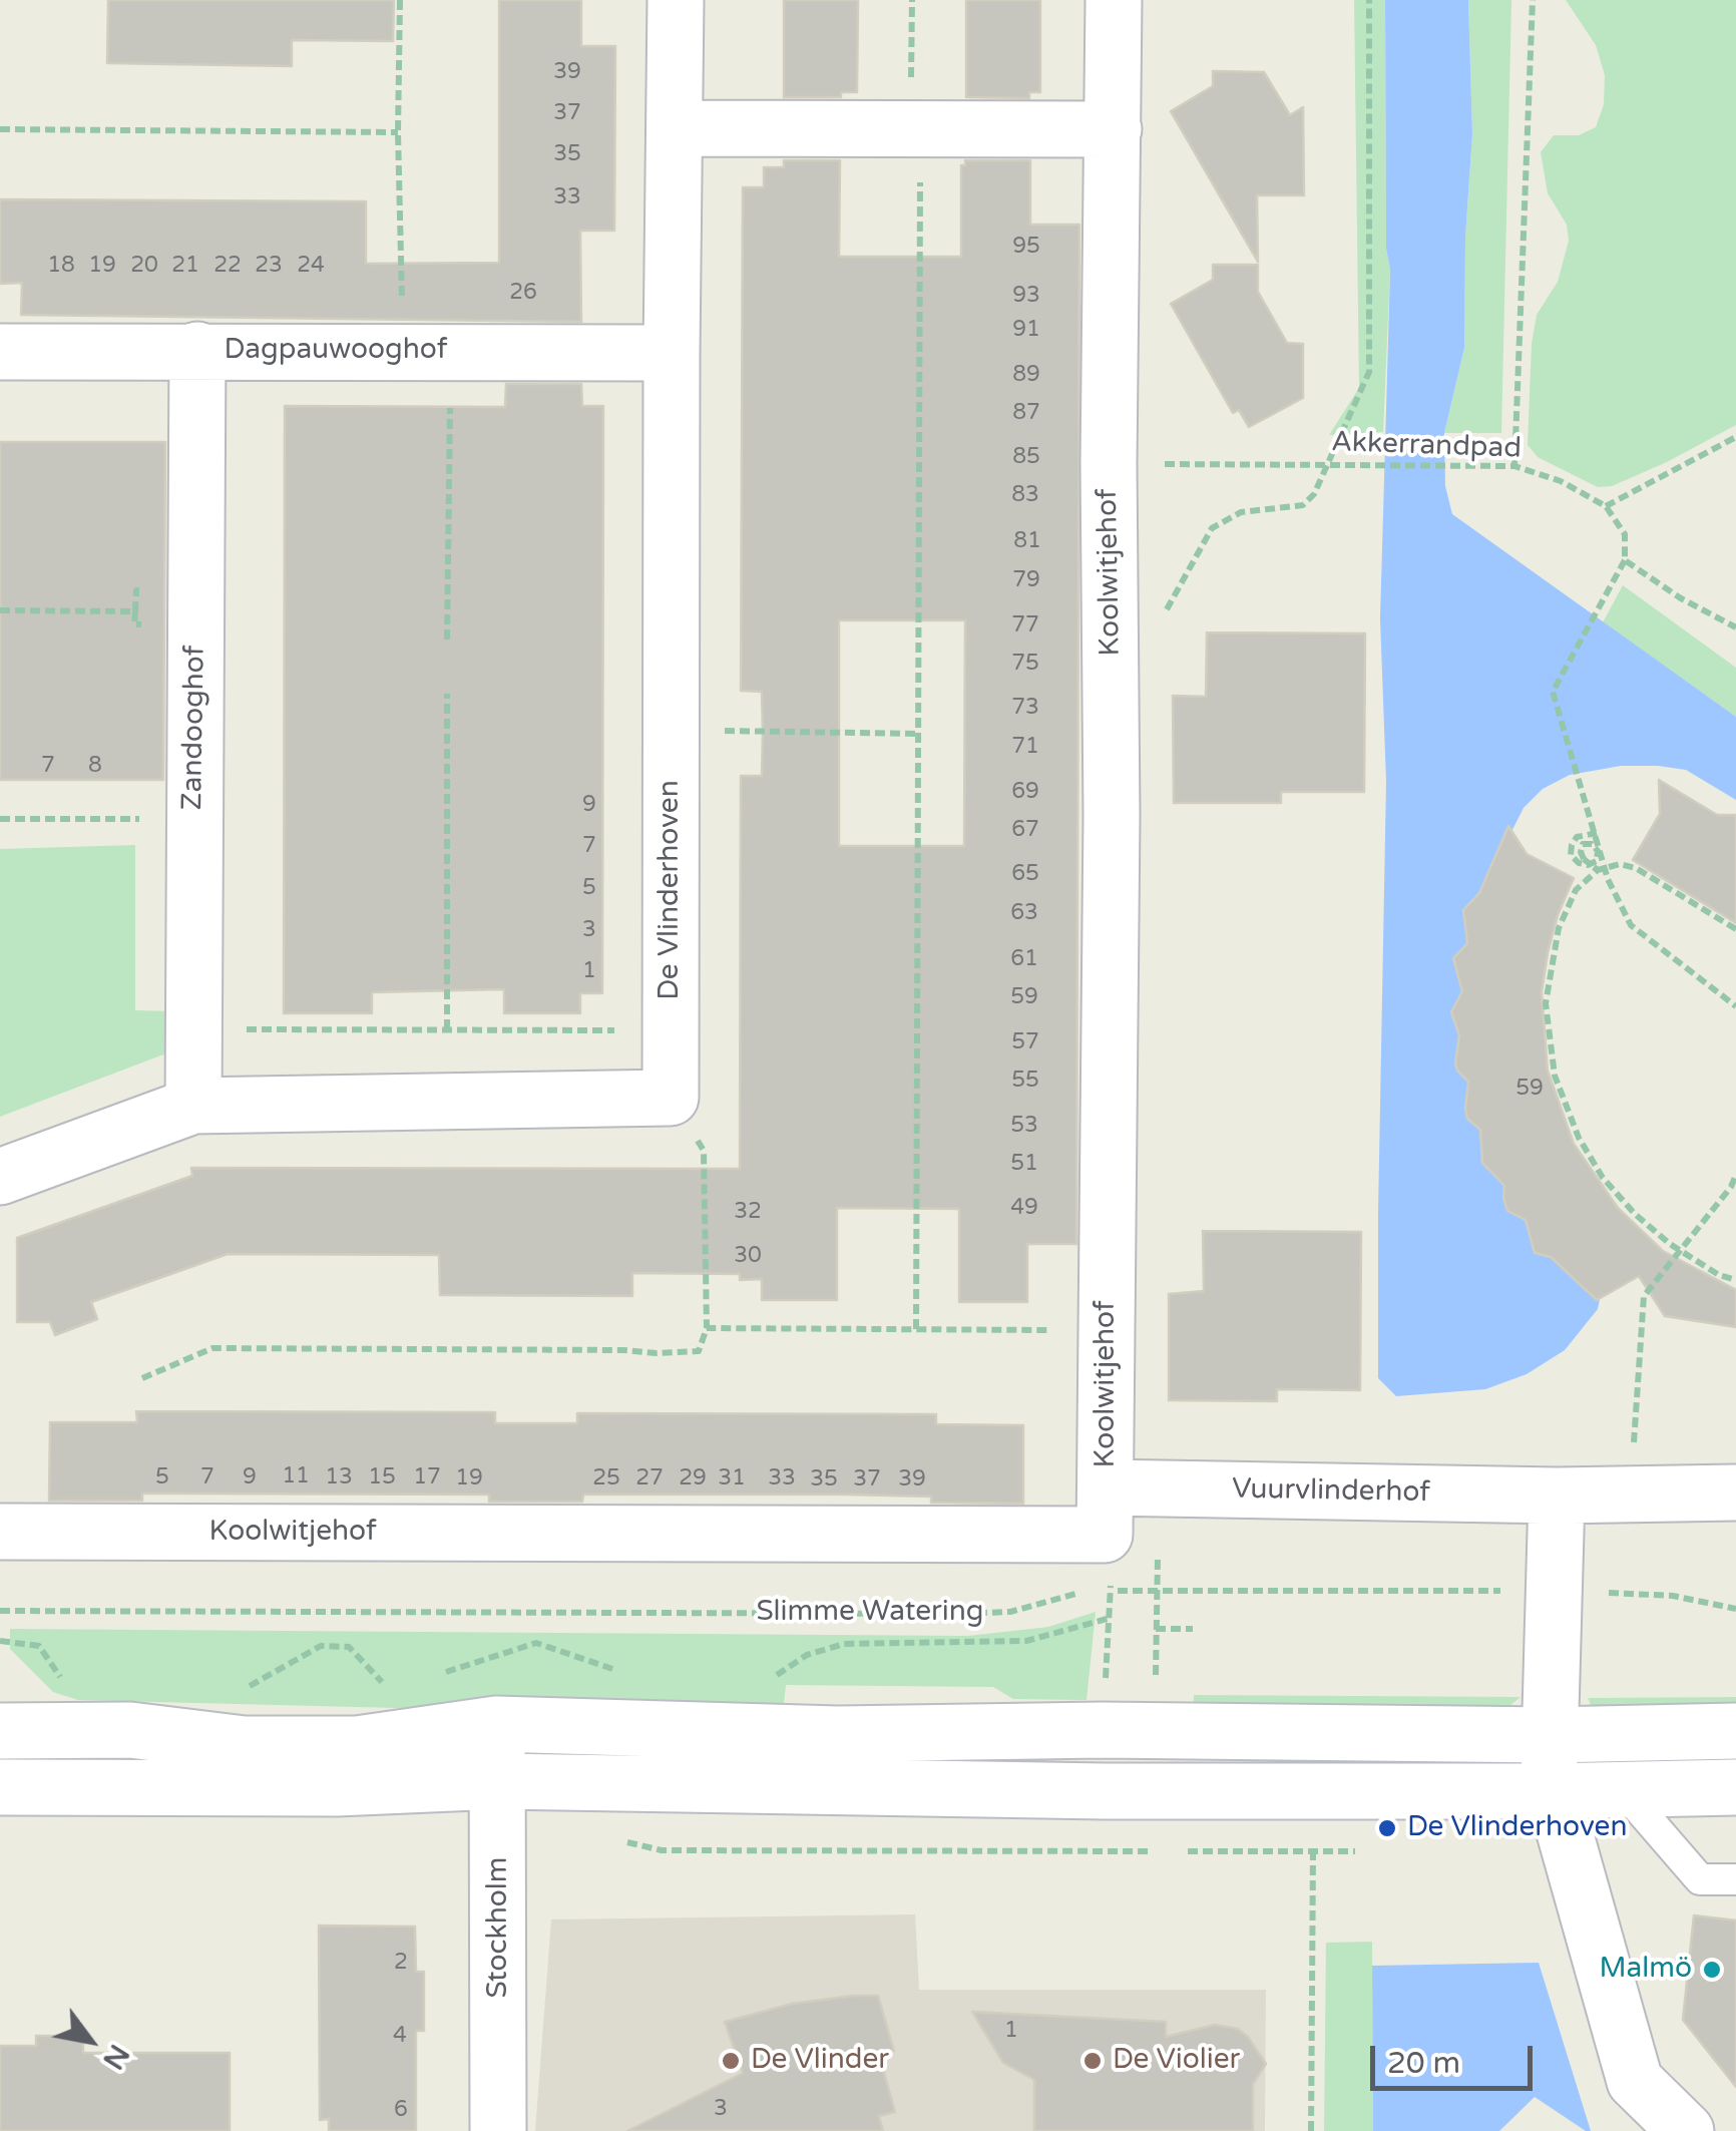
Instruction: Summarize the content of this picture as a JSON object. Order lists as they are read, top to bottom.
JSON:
{
  "streets": {
    "street": [
      "Dagpauwooghof",
      "Koolwitjehof",
      "Zandooghof",
      "De Vlinderhoven",
      "Vuurvlinderhof",
      "Stockholm"
    ],
    "path": ["Akkerrandpad", "Slimme Watering"]
  },
  "crossings": [
    ["Dagpauwooghof", "Zandooghof"],
    ["Dagpauwooghof", "De Vlinderhoven"],
    ["Akkerrandpad", "Koolwitjehof"],
    ["Koolwitjehof", "Vuurvlinderhof"]
  ],
  "places": [
    "De Vlinderhoven",
    "Malmö",
    "De Vlinder",
    "De Violier"
  ],
  "house_numbers": [
    "39",
    "37",
    "35",
    "33",
    "95",
    "18",
    "19",
    "20",
    "21",
    "22",
    "23",
    "24",
    "26",
    "93",
    "91",
    "89",
    "87",
    "85",
    "83",
    "81",
    "79",
    "77",
    "75",
    "73",
    "71",
    "7",
    "8",
    "69",
    "9",
    "67",
    "7",
    "65",
    "5",
    "63",
    "3",
    "61",
    "1",
    "59",
    "57",
    "55",
    "59",
    "53",
    "51",
    "49",
    "32",
    "30",
    "11",
    "5",
    "7",
    "9",
    "13",
    "15",
    "17",
    "19",
    "25",
    "27",
    "29",
    "31",
    "33",
    "35",
    "37",
    "39",
    "2",
    "1",
    "4",
    "3",
    "6"
  ],
  "scale_bar": "20 m",
  "north": "bottom right"
}
